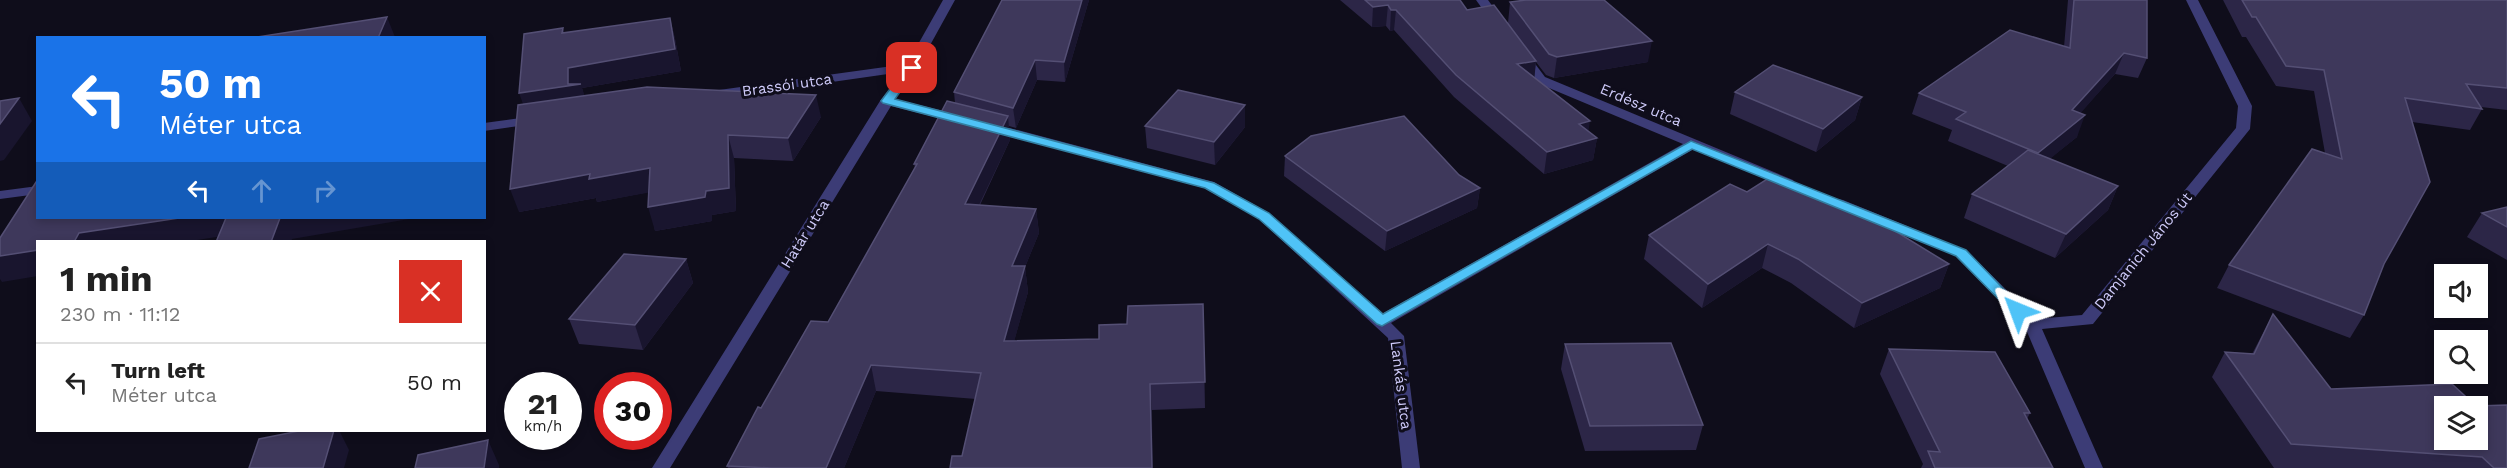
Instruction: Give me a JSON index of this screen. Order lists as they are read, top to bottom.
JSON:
{
  "streets": {
    "street": [
      "Brassói utca",
      "Erdész utca",
      "Határ utca",
      "Damjanich János út",
      "Lankás utca"
    ]
  },
  "crossings": [
    ["Brassói utca", "Határ utca"],
    ["Határ utca", "Lankás utca"]
  ],
  "page": {
    "turn": ["50 m", "Méter utca"],
    "heading": ["1 min", "230 m · 11:12"],
    "list": [
      {
        "name": "Turn left",
        "note": "Méter utca",
        "value": "50 m"
      }
    ],
    "speed": "21 km/h",
    "limit": "30"
  }
}
